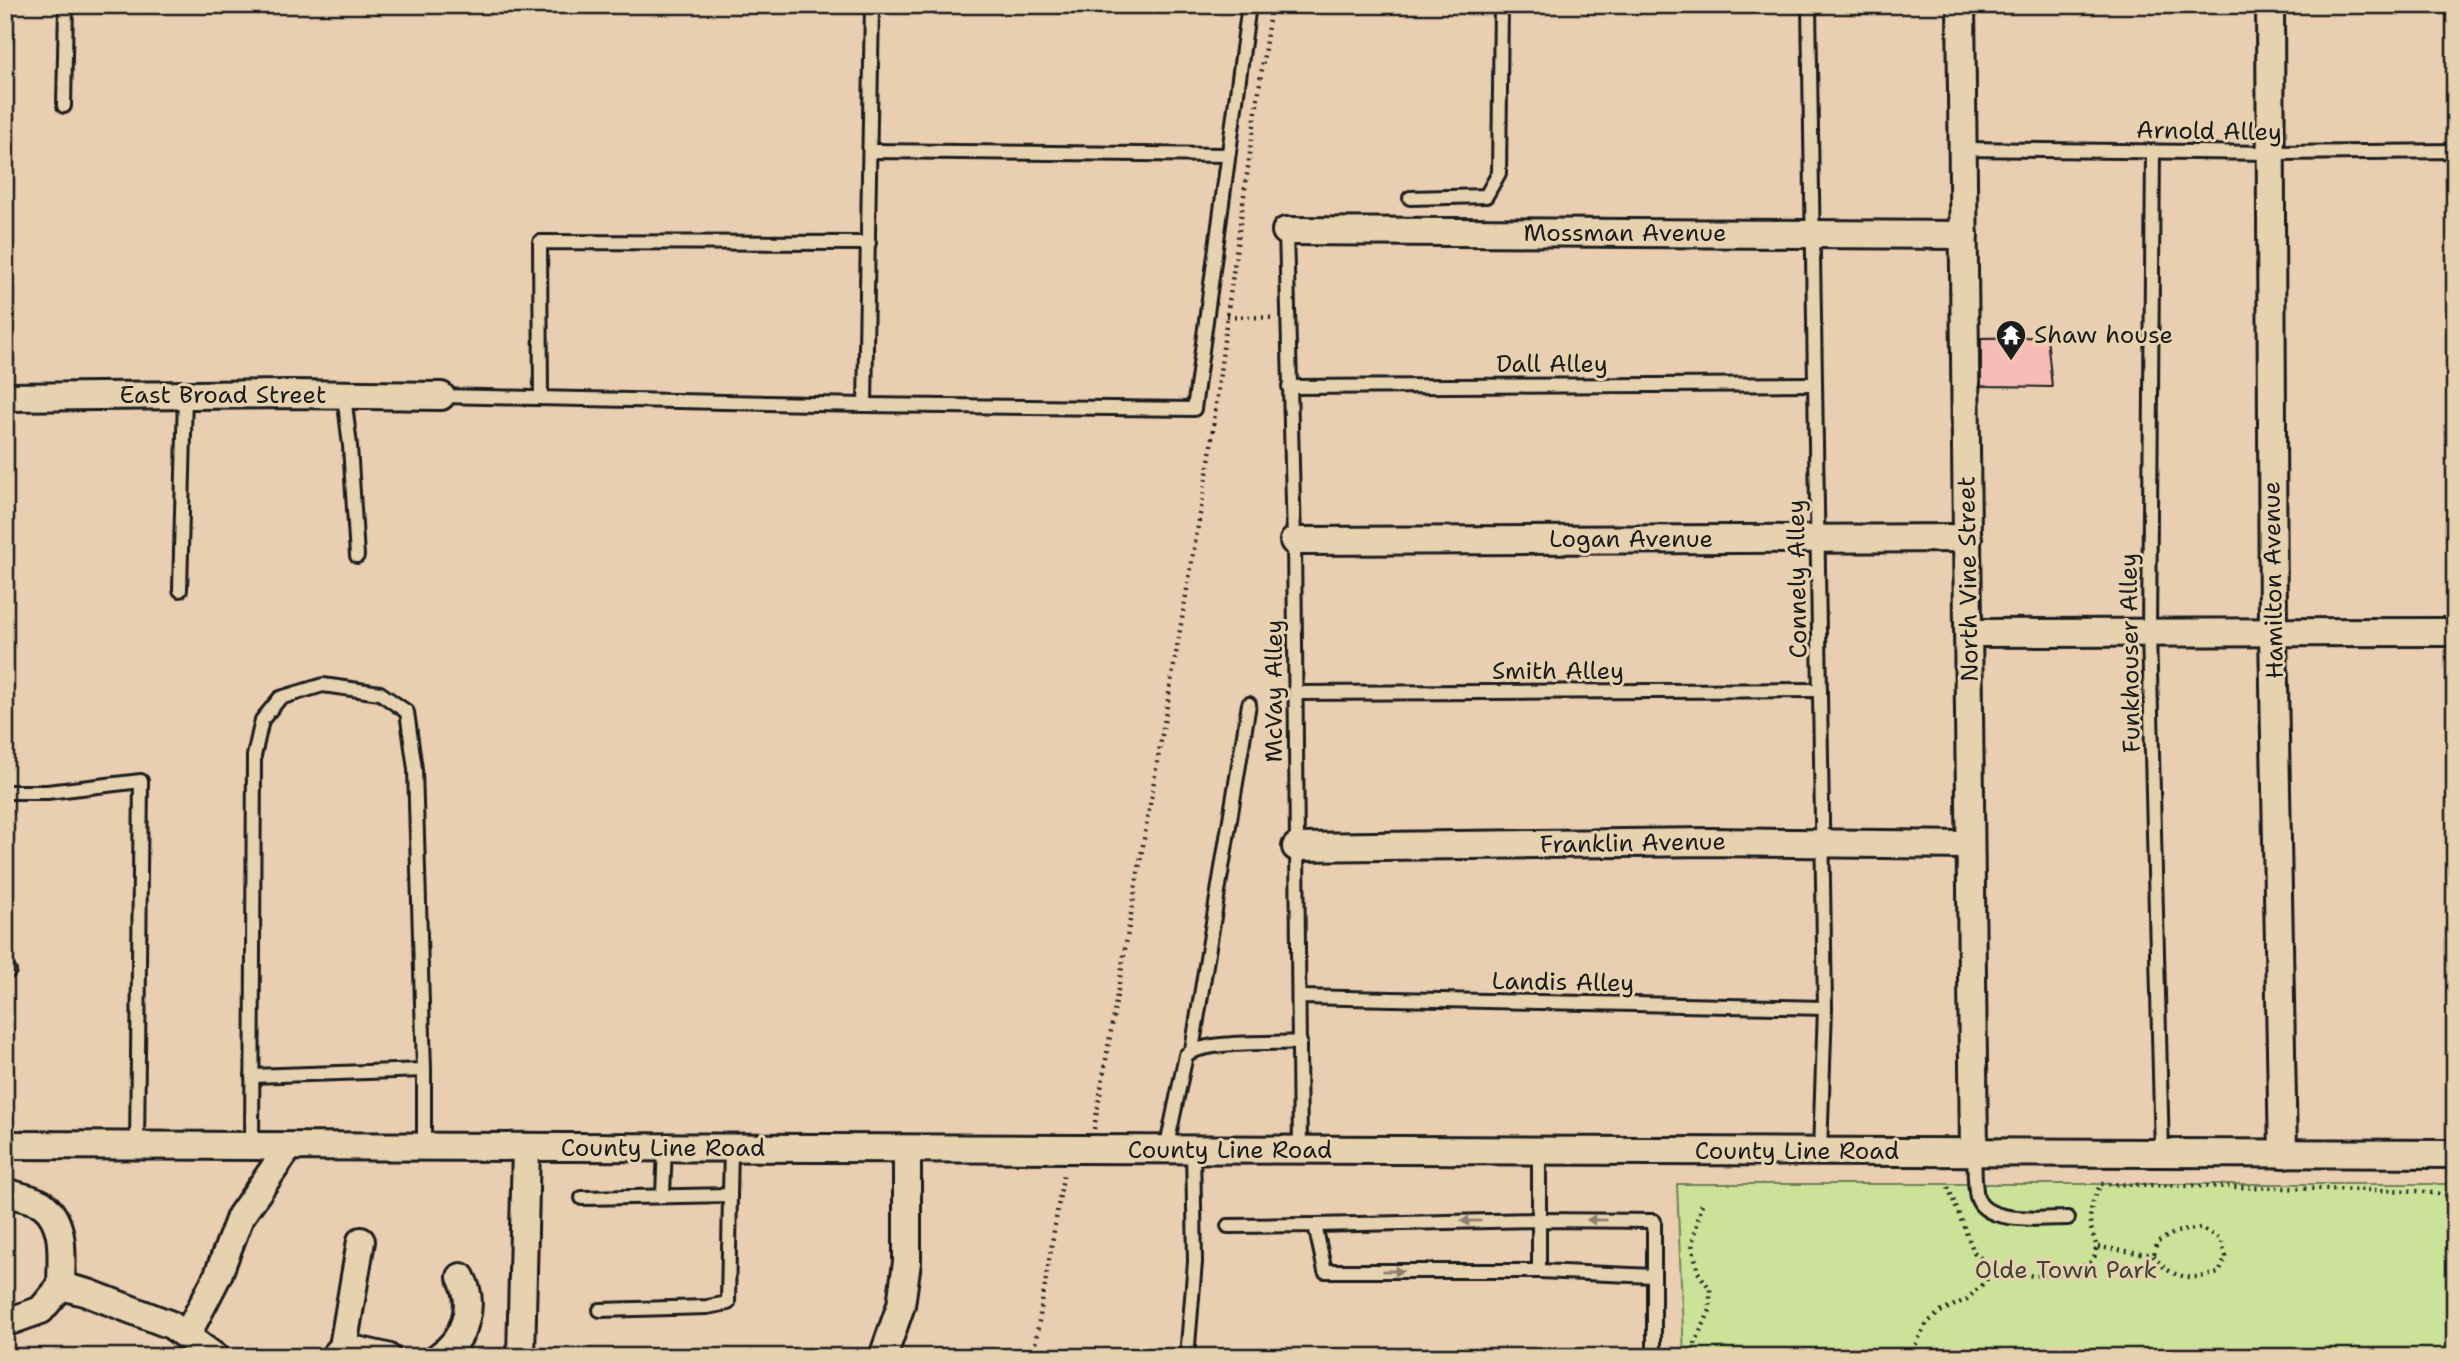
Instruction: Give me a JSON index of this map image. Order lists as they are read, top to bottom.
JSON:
{
  "streets": {
    "street": [
      "Mossman Avenue",
      "East Broad Street",
      "Logan Avenue",
      "North Vine Street",
      "Hamilton Avenue",
      "Franklin Avenue",
      "County Line Road"
    ],
    "lane": [
      "Arnold Alley",
      "Dall Alley",
      "Connely Alley",
      "Funkhouser Alley",
      "Smith Alley",
      "McVay Alley",
      "Landis Alley"
    ]
  },
  "crossings": [
    ["Arnold Alley", "North Vine Street"],
    ["Arnold Alley", "Hamilton Avenue"],
    ["Arnold Alley", "Funkhouser Alley"],
    ["Mossman Avenue", "Connely Alley"],
    ["Mossman Avenue", "North Vine Street"],
    ["Mossman Avenue", "McVay Alley"],
    ["Dall Alley", "Connely Alley"],
    ["Dall Alley", "McVay Alley"],
    ["Logan Avenue", "Connely Alley"],
    ["Logan Avenue", "North Vine Street"],
    ["Logan Avenue", "McVay Alley"],
    ["Connely Alley", "Smith Alley"],
    ["Connely Alley", "Franklin Avenue"],
    ["Connely Alley", "Landis Alley"],
    ["Connely Alley", "County Line Road"],
    ["North Vine Street", "Franklin Avenue"],
    ["North Vine Street", "County Line Road"],
    ["Hamilton Avenue", "County Line Road"],
    ["Funkhouser Alley", "County Line Road"],
    ["Smith Alley", "McVay Alley"],
    ["McVay Alley", "Franklin Avenue"],
    ["McVay Alley", "Landis Alley"],
    ["McVay Alley", "County Line Road"]
  ],
  "parks": ["Olde Town Park"],
  "places": {
    "temple": ["Shaw house"]
  }
}
